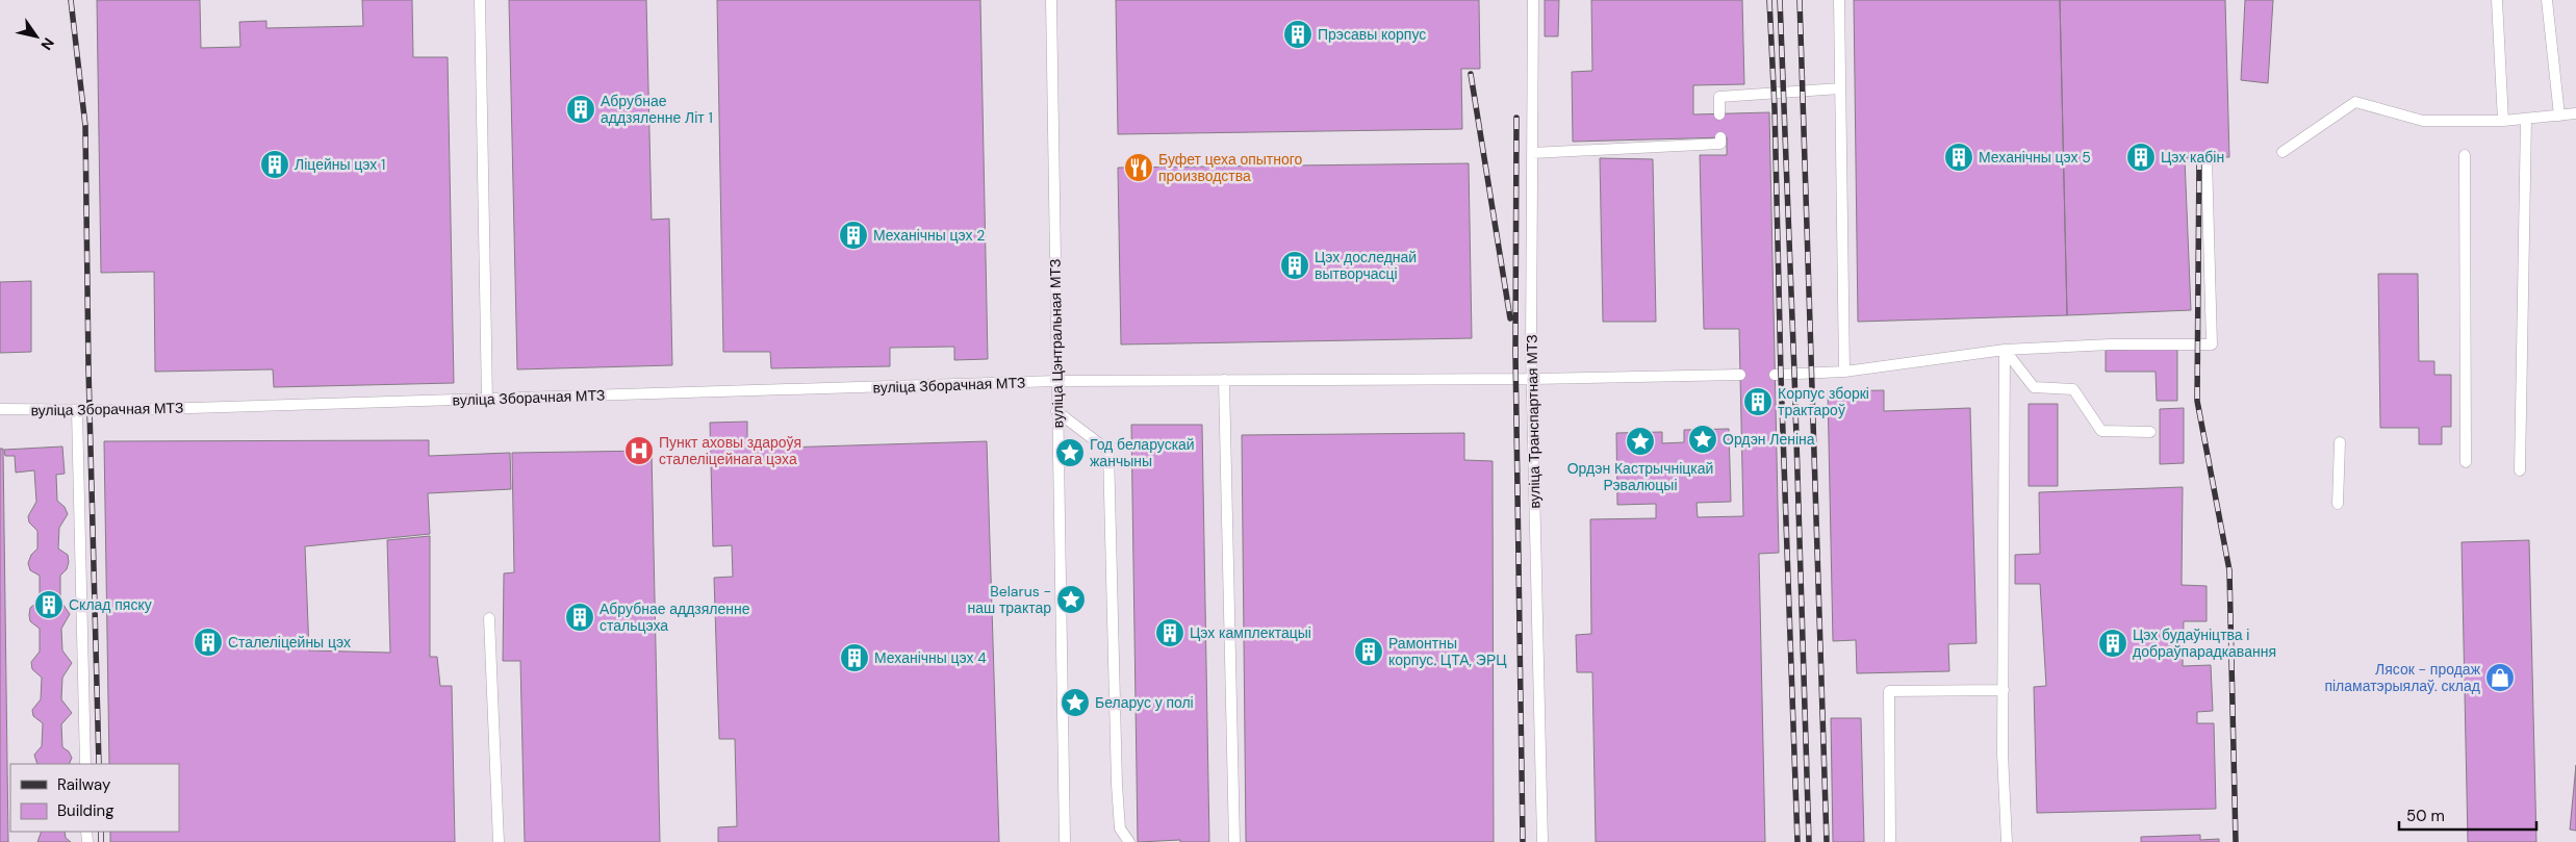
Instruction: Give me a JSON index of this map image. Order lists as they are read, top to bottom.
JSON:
{
  "streets": {
    "lane": ["вуліца Цэнтральная МТЗ", "вуліца Зборачная МТЗ", "вуліца Транспартная МТЗ"]
  },
  "crossings": [
    ["вуліца Цэнтральная МТЗ", "вуліца Зборачная МТЗ"],
    ["вуліца Зборачная МТЗ", "вуліца Транспартная МТЗ"]
  ],
  "places": {
    "building": [
      "Прэсавы корпус",
      "Абрубнае аддзяленне Літ 1",
      "Механічны цэх 5",
      "Цэх кабін",
      "Ліцейны цэх 1",
      "Механічны цэх 2",
      "Цэх доследнай вытворчасці",
      "Корпус зборкі трактароў",
      "Склад пяску",
      "Абрубнае аддзяленне стальцэха",
      "Цэх камплектацыі",
      "Сталеліцейны цэх",
      "Цэх будаўніцтва і добраўпарадкавання",
      "Рамонтны корпус. ЦТА, ЭРЦ",
      "Механічны цэх 4"
    ],
    "restaurant": ["Буфет цеха опытного производства"],
    "place": [
      "Ордэн Леніна",
      "Ордэн Кастрычніцкай Рэвалюцыі",
      "Год беларускай жанчыны",
      "Belarus - наш трактар",
      "Беларус у полі"
    ],
    "hospital": ["Пункт аховы здароўя сталеліцейнага цэха"],
    "shop": ["Лясок - продаж піламатэрыялаў. склад"]
  },
  "legend": ["Railway", "Building"],
  "scale_bar": "50 m",
  "north": "bottom right"
}
